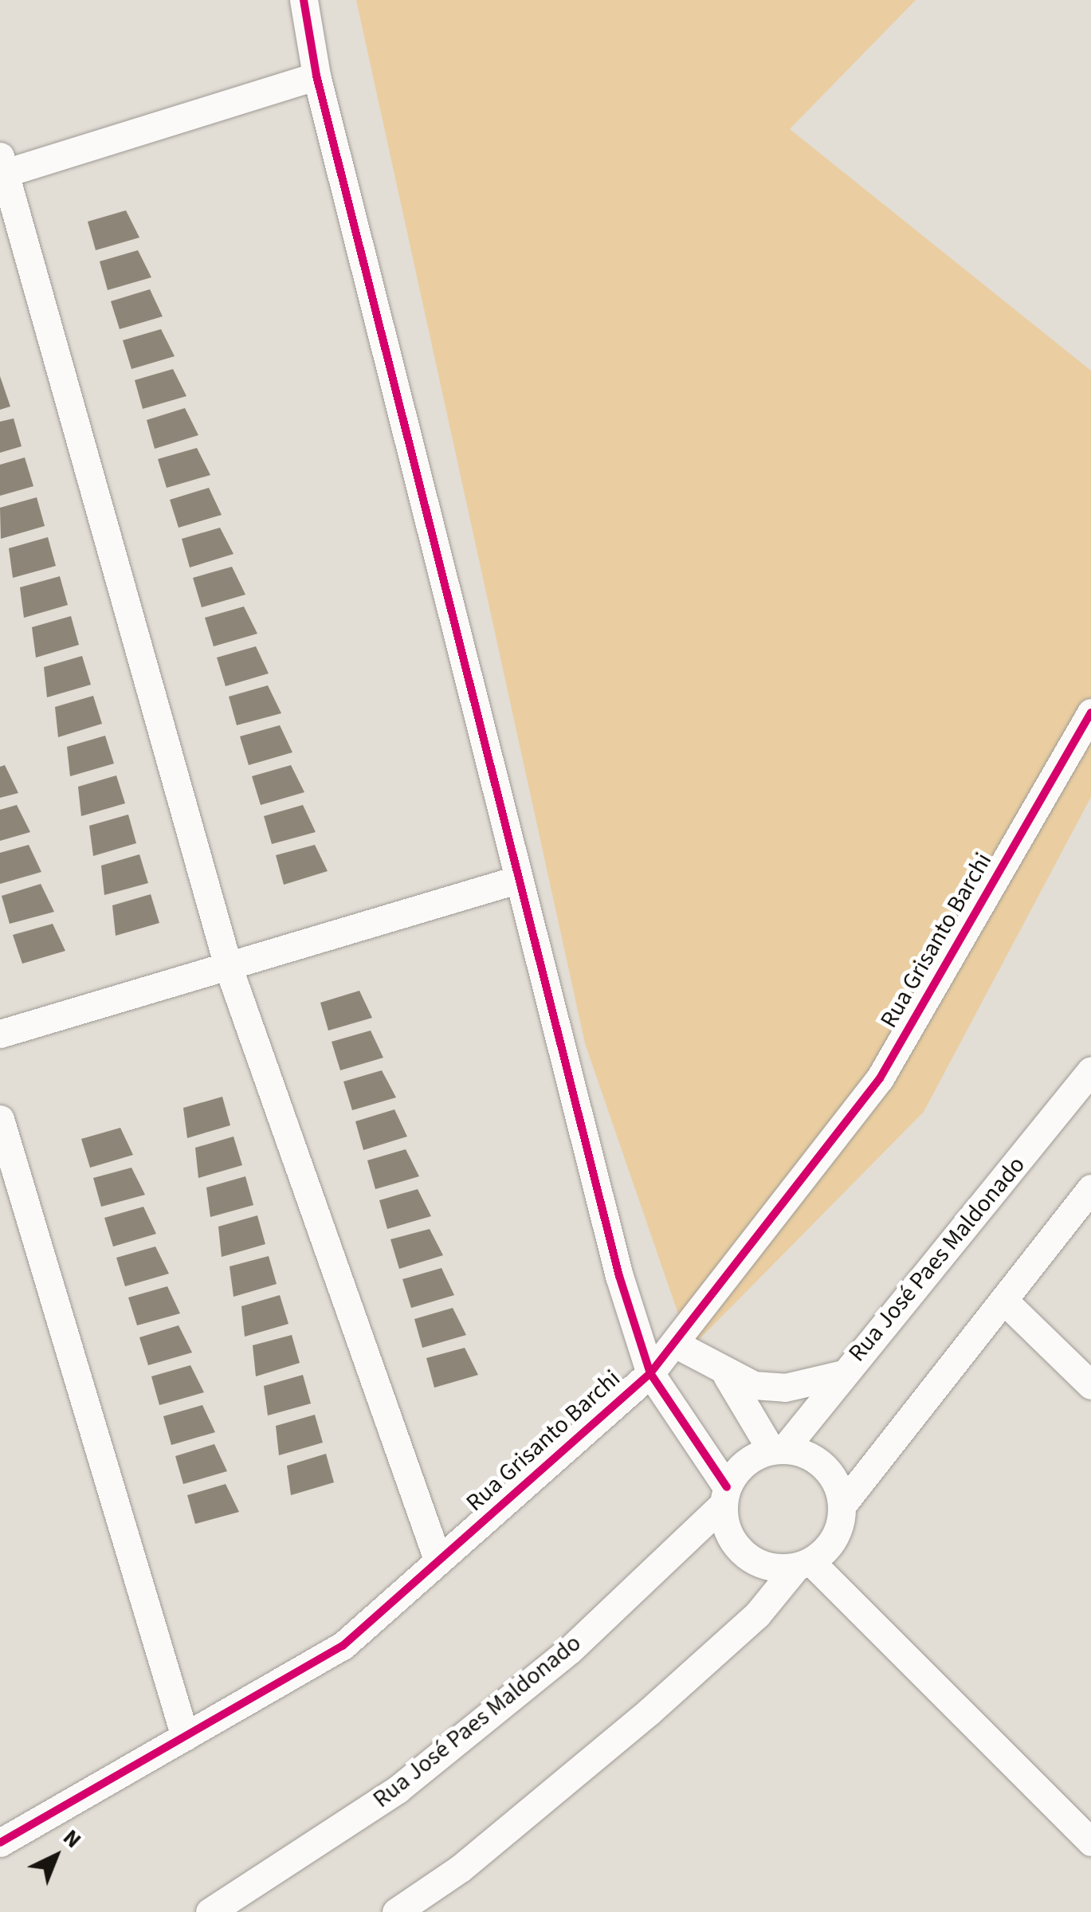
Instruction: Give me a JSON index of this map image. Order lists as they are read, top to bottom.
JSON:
{
  "streets": {
    "street": ["Rua Grisanto Barchi", "Rua José Paes Maldonado"]
  },
  "north": "top right"
}
